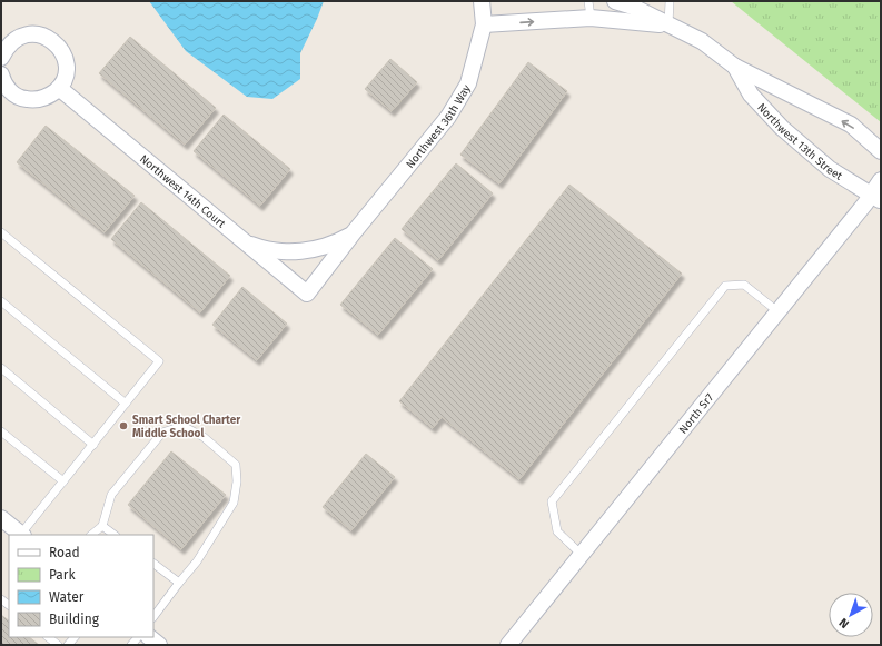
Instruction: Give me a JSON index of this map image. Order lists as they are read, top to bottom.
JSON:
{
  "streets": {
    "street": [
      "Northwest 36th Way",
      "Northwest 13th Street",
      "Northwest 14th Court",
      "North Sr7"
    ]
  },
  "crossings": [
    ["Northwest 36th Way", "Northwest 13th Street"],
    ["Northwest 36th Way", "Northwest 14th Court"],
    ["Northwest 13th Street", "North Sr7"]
  ],
  "places": ["Smart School Charter Middle School"],
  "legend": [
    "Road",
    "Park",
    "Water",
    "Building"
  ],
  "north": "bottom left"
}
